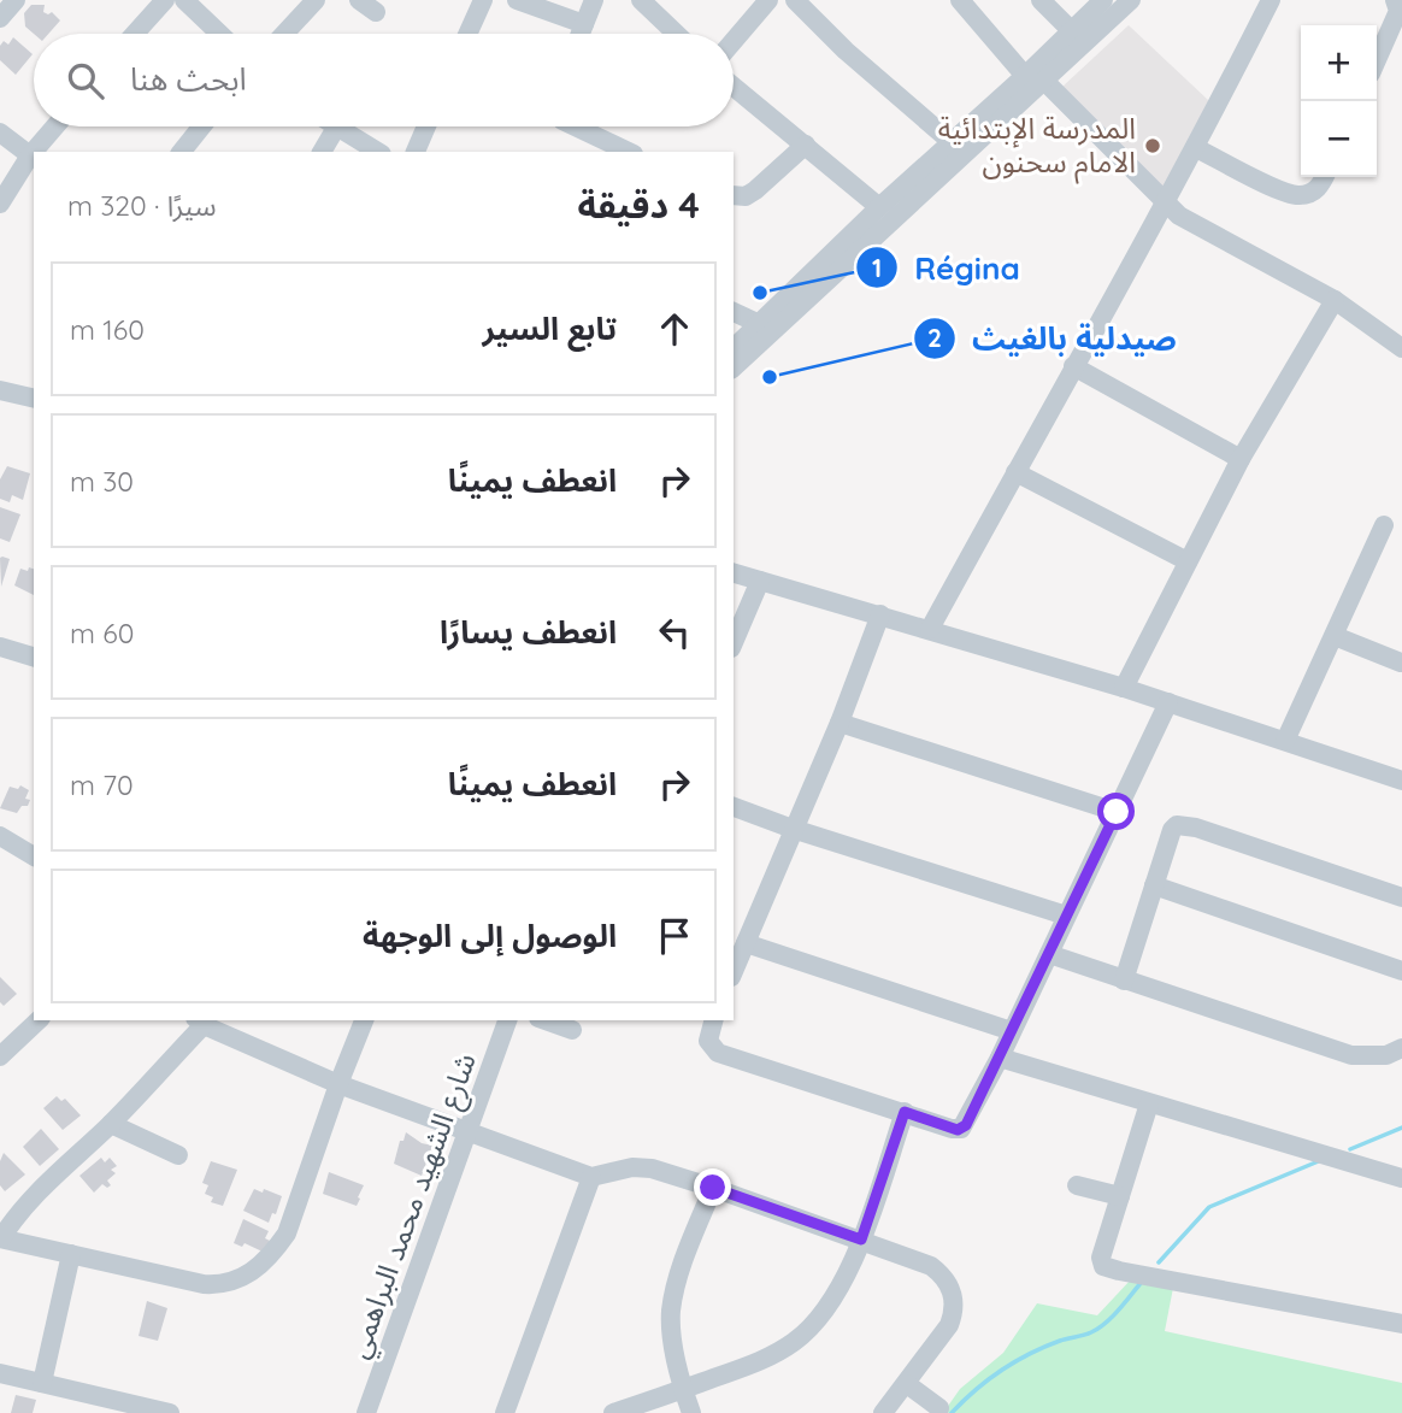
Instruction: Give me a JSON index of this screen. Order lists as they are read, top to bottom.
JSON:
{
  "streets": {
    "street": ["شارع الشهيد محمد البراهمي"]
  },
  "places": ["المدرسة الإبتدائية الامام سحنون", "Régina", "صيدلية بالغيث"],
  "page": {
    "map_buttons": ["+", "−"],
    "search": "ابحث هنا",
    "heading": ["4 دقيقة", "سيرًا · 320 m"],
    "list": [
      ["تابع السير", "160 m"],
      ["انعطف يمينًا", "30 m"],
      ["انعطف يسارًا", "60 m"],
      ["انعطف يمينًا", "70 m"],
      "الوصول إلى الوجهة"
    ]
  }
}
